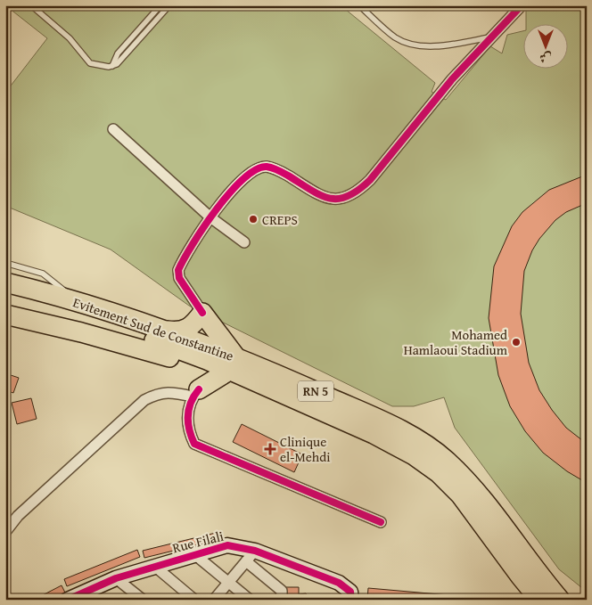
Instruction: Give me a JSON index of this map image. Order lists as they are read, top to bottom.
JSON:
{
  "streets": {
    "highway": ["Evitement Sud de Constantine", "RN 5"],
    "street": ["Rue Filali"]
  },
  "places": {
    "other": ["CREPS", "Mohamed Hamlaoui Stadium"],
    "health": ["Clinique el-Mehdi"]
  },
  "north": "bottom"
}
